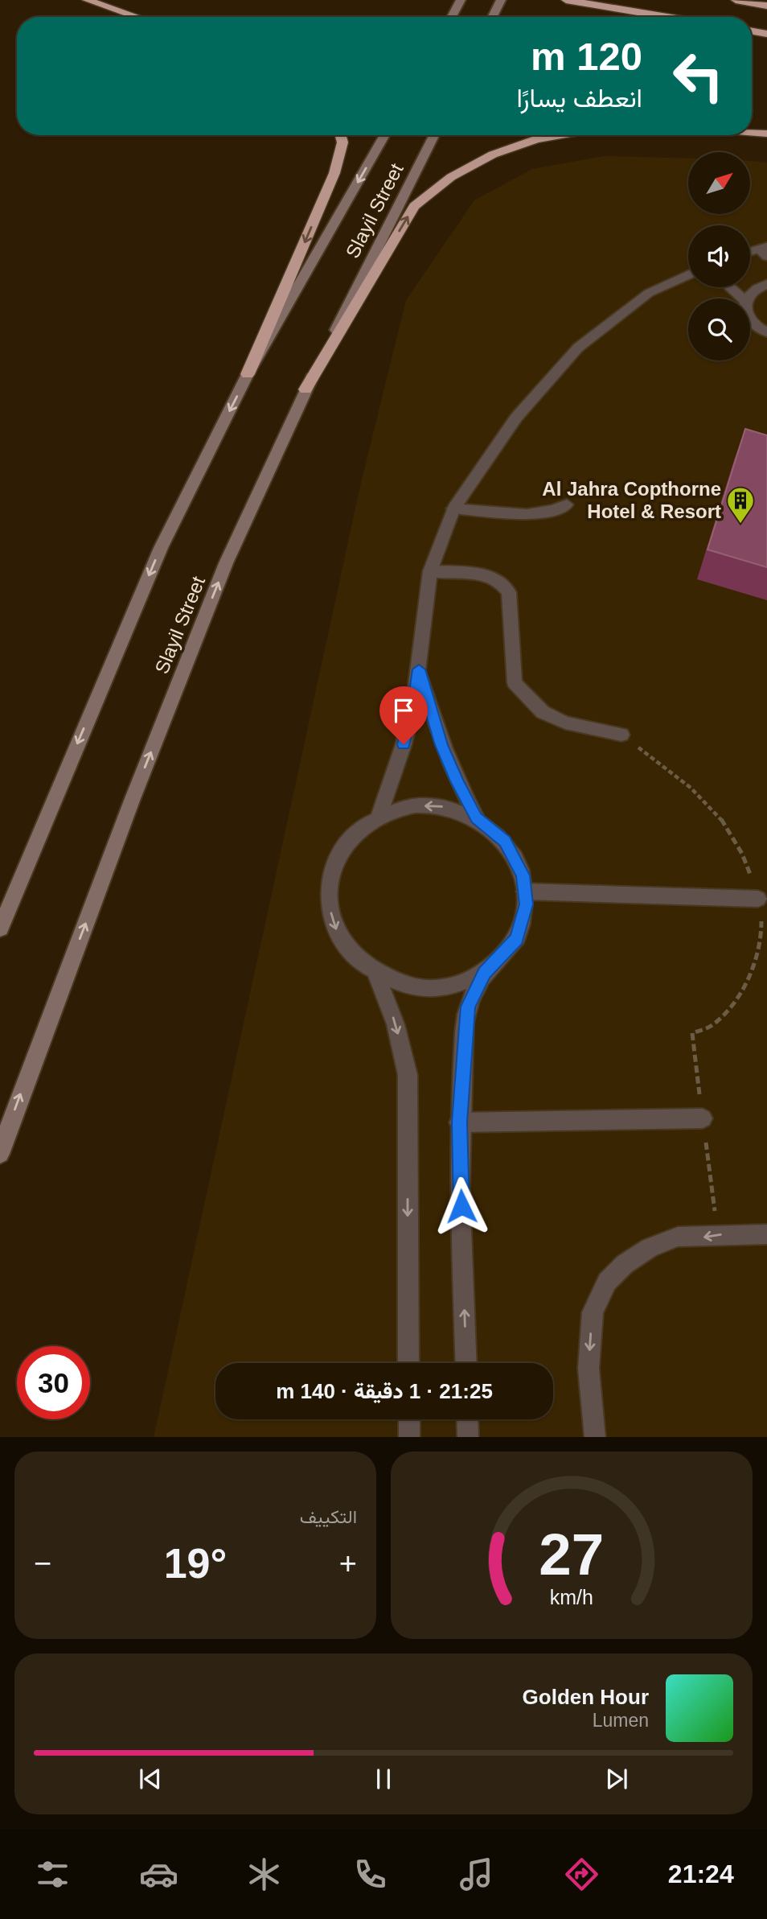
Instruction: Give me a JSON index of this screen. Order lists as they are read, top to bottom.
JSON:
{
  "streets": {
    "main road": ["Slayil Street"]
  },
  "places": {
    "building": ["Al Jahra Copthorne Hotel & Resort"]
  },
  "north": "top right",
  "page": {
    "turn": ["120 m", "انعطف يسارًا"],
    "limit": "30",
    "trip": "21:25 · 1 دقيقة · 140 m",
    "tile": "التكييف",
    "heat": ["−", "19°", "+"],
    "song": ["Golden Hour", "Lumen"],
    "tabs": "21:24",
    "gauge": ["27", "km/h"]
  }
}
